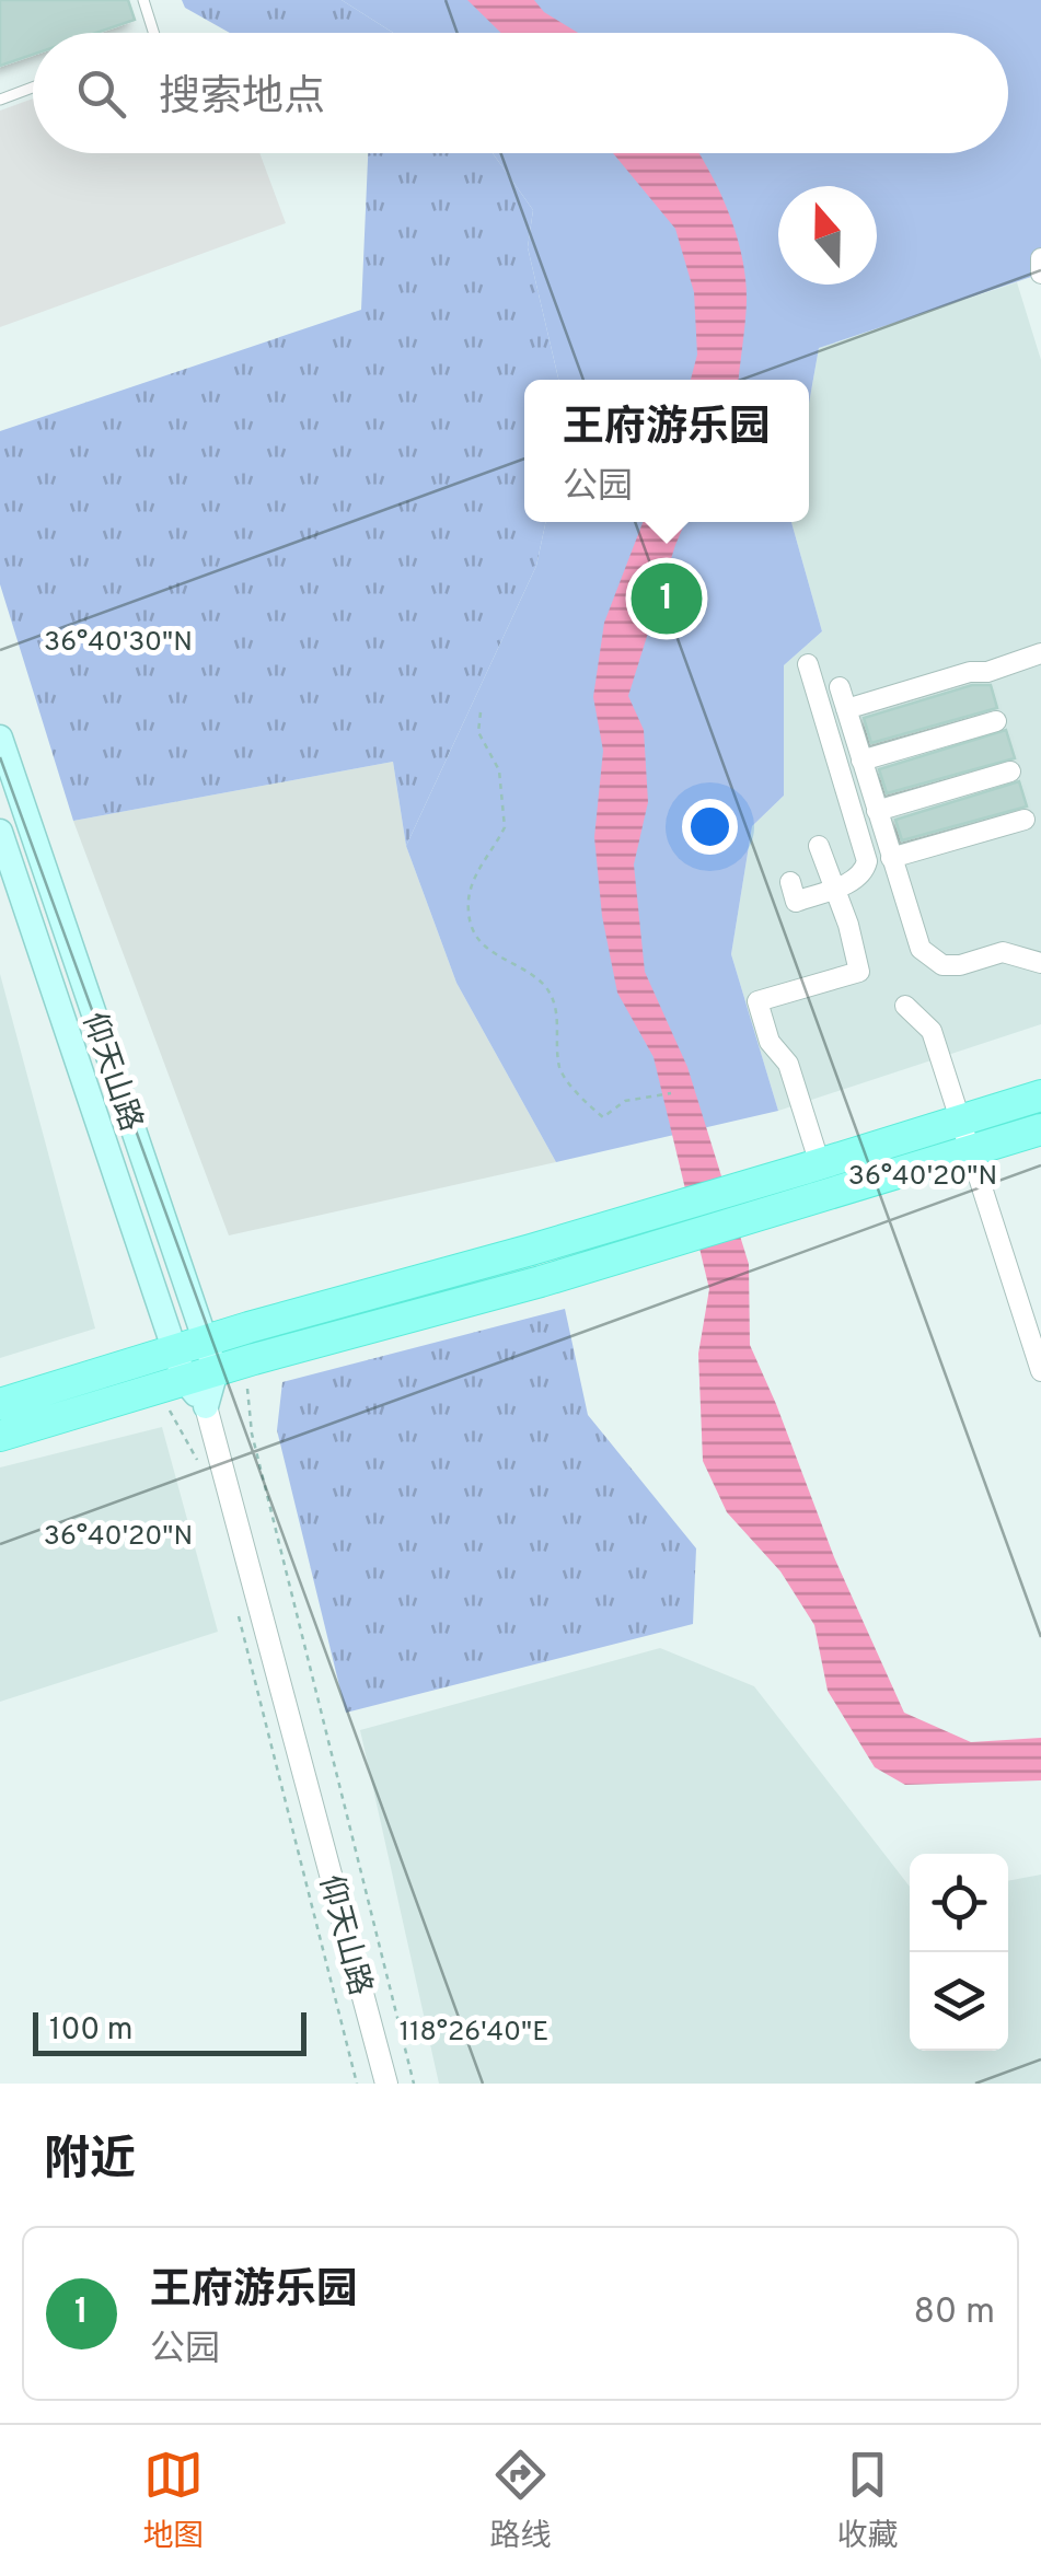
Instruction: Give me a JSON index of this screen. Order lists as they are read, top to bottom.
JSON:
{
  "streets": {
    "main road": ["仰天山路"]
  },
  "scale_bar": "100 m",
  "north": "top",
  "page": {
    "search": "搜索地点",
    "popup": ["王府游乐园", "公园"],
    "pins": "1",
    "scale": "100 m",
    "heading": "附近",
    "list": [
      {
        "mark": "1",
        "name": "王府游乐园",
        "note": "公园",
        "value": "80 m"
      }
    ],
    "nav": ["地图", "路线", "收藏"]
  },
  "coordinates": ["36°40'30\"N", "36°40'20\"N", "118°26'40\"E"]
}
